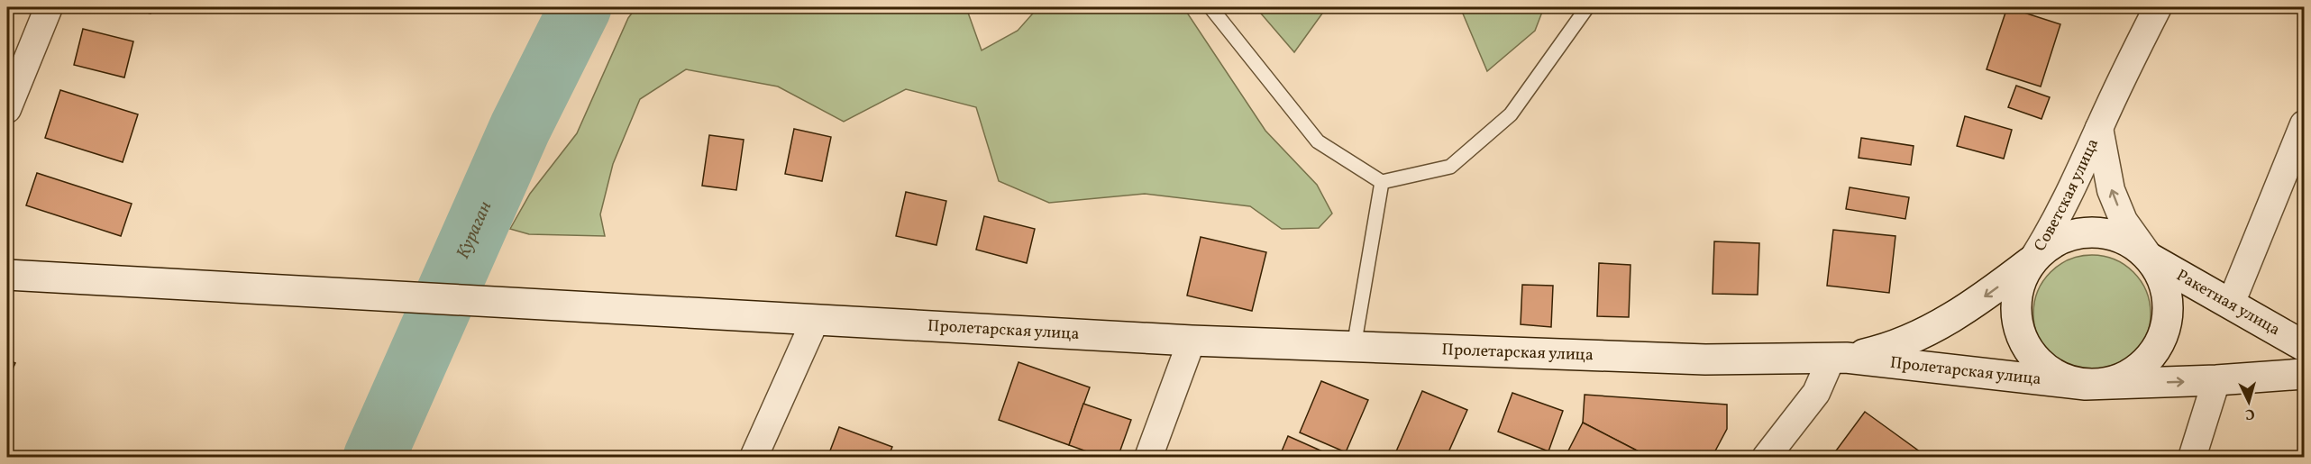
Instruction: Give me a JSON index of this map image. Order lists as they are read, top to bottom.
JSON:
{
  "streets": {
    "main road": ["Ракетная улица", "Пролетарская улица"],
    "street": ["Советская улица"]
  },
  "crossings": [
    ["Советская улица", "Ракетная улица"],
    ["Советская улица", "Пролетарская улица"],
    ["Ракетная улица", "Пролетарская улица"]
  ],
  "water": ["Кураган"],
  "north": "bottom"
}
